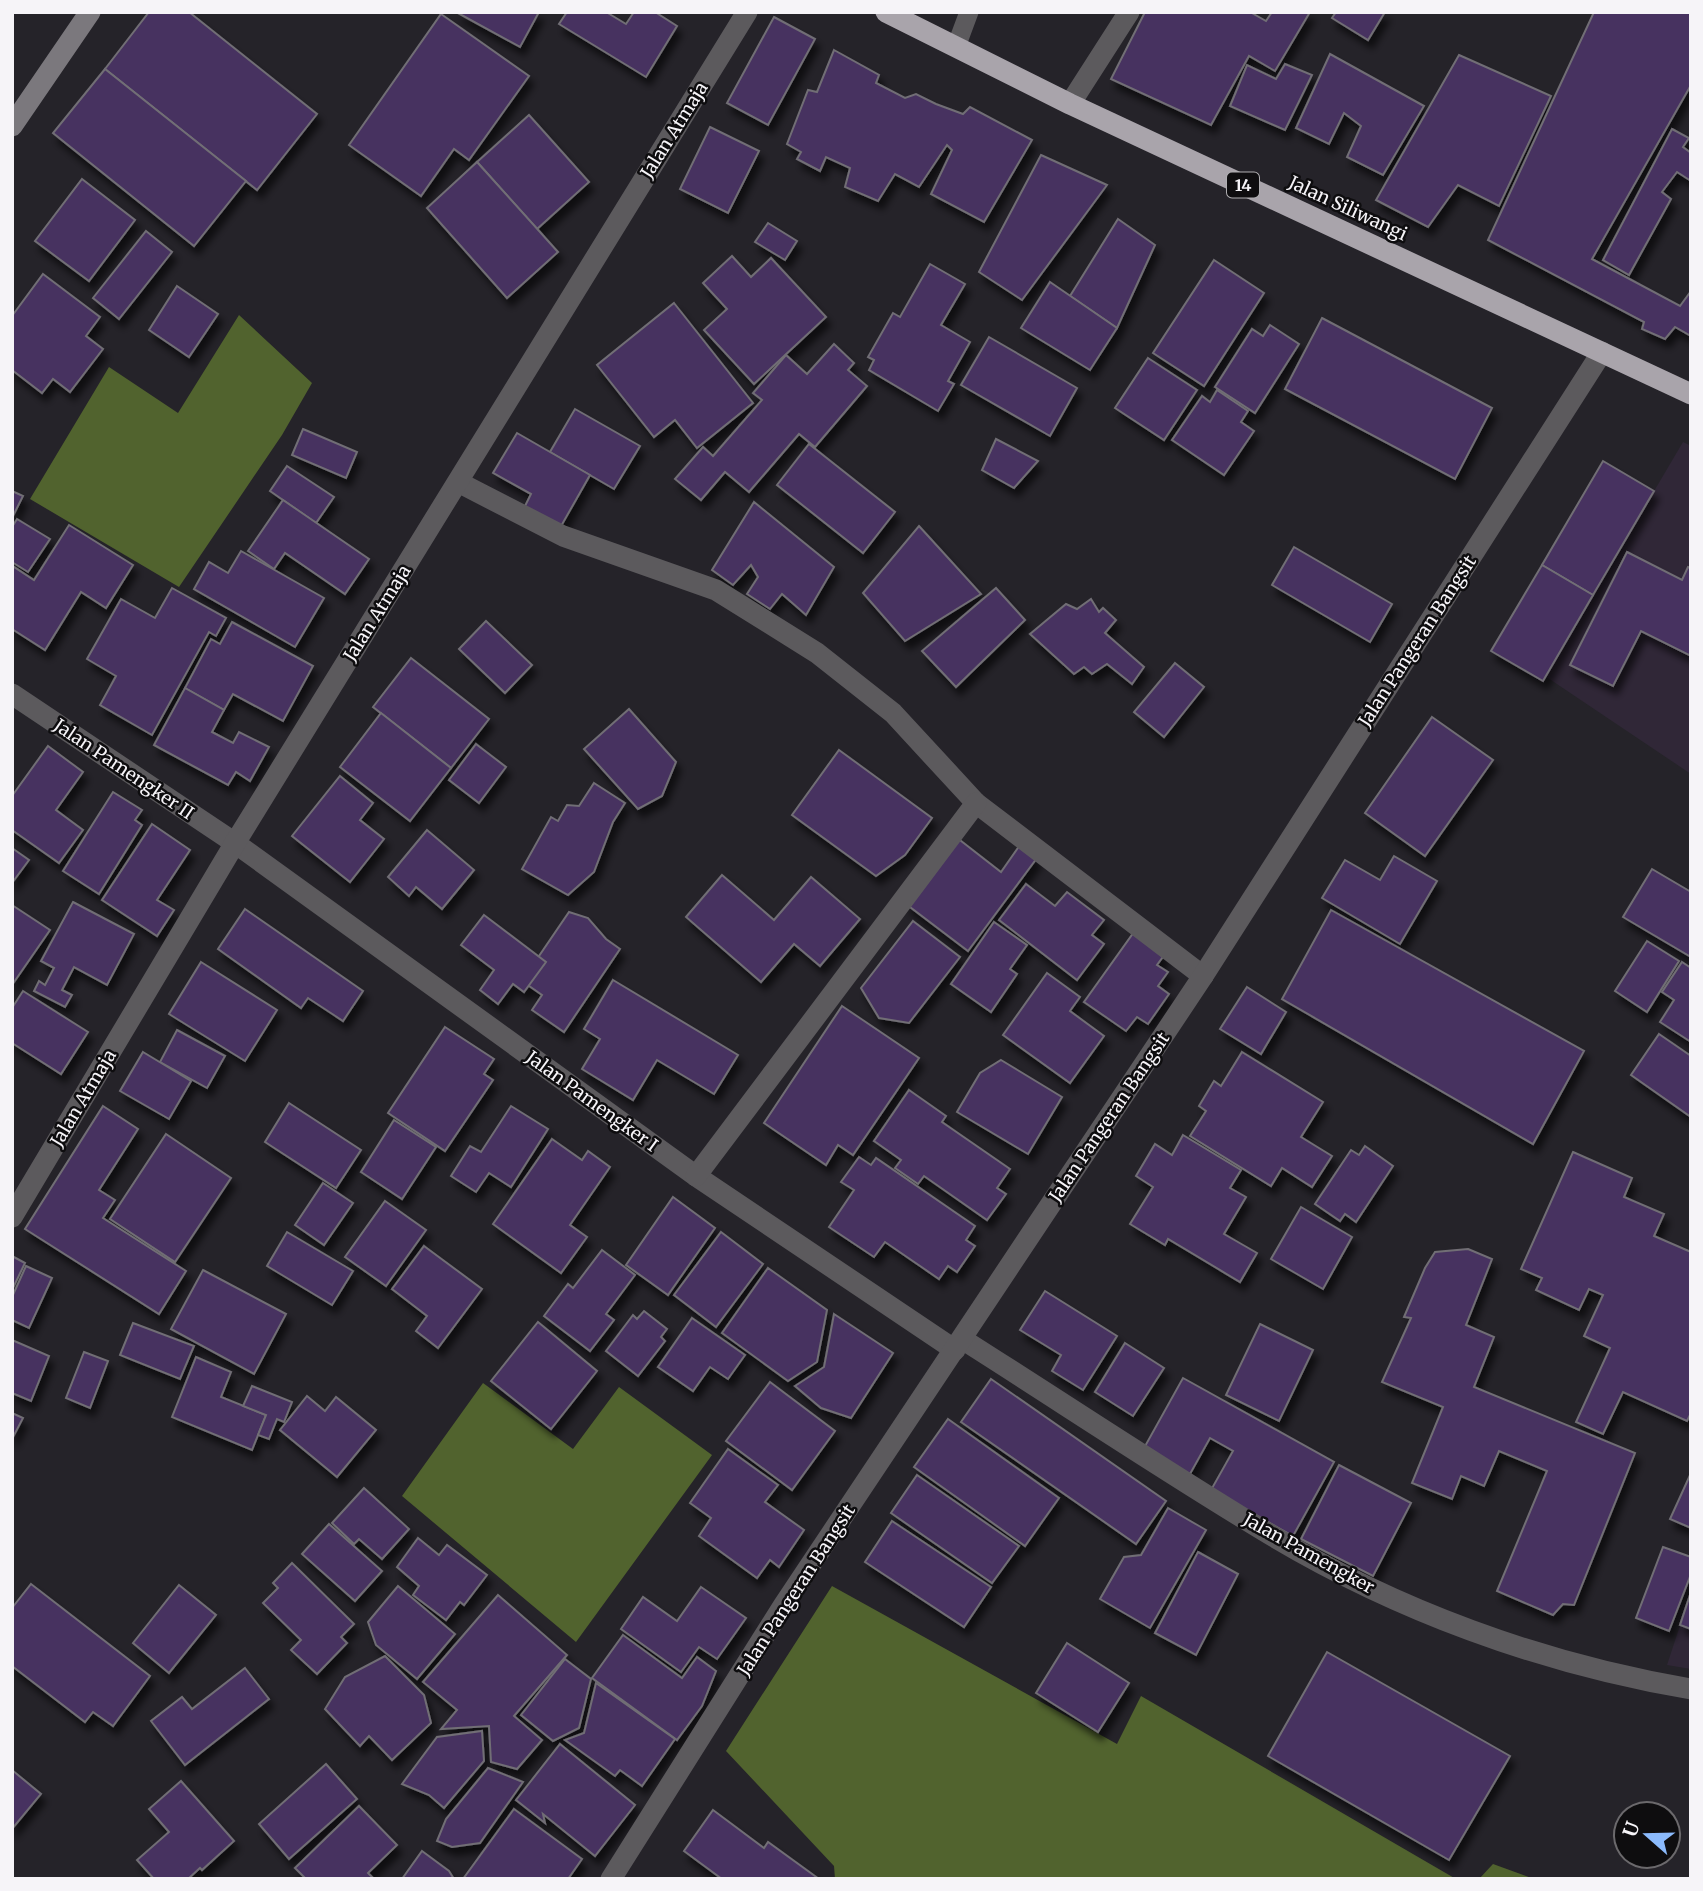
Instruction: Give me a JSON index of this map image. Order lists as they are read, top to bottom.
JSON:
{
  "streets": {
    "highway": ["14", "Jalan Siliwangi"],
    "street": [
      "Jalan Atmaja",
      "Jalan Pangeran Bangsit",
      "Jalan Pamengker II",
      "Jalan Pamengker I",
      "Jalan Pamengker"
    ]
  },
  "crossings": [
    ["Jalan Atmaja", "Jalan Pamengker II"],
    ["Jalan Atmaja", "Jalan Pamengker I"],
    ["14", "Jalan Siliwangi"],
    ["14", "Jalan Pangeran Bangsit"],
    ["Jalan Siliwangi", "Jalan Pangeran Bangsit"],
    ["Jalan Pangeran Bangsit", "Jalan Pamengker I"],
    ["Jalan Pangeran Bangsit", "Jalan Pamengker"],
    ["Jalan Pamengker II", "Jalan Pamengker I"],
    ["Jalan Pamengker I", "Jalan Pamengker"]
  ],
  "north": "left"
}
